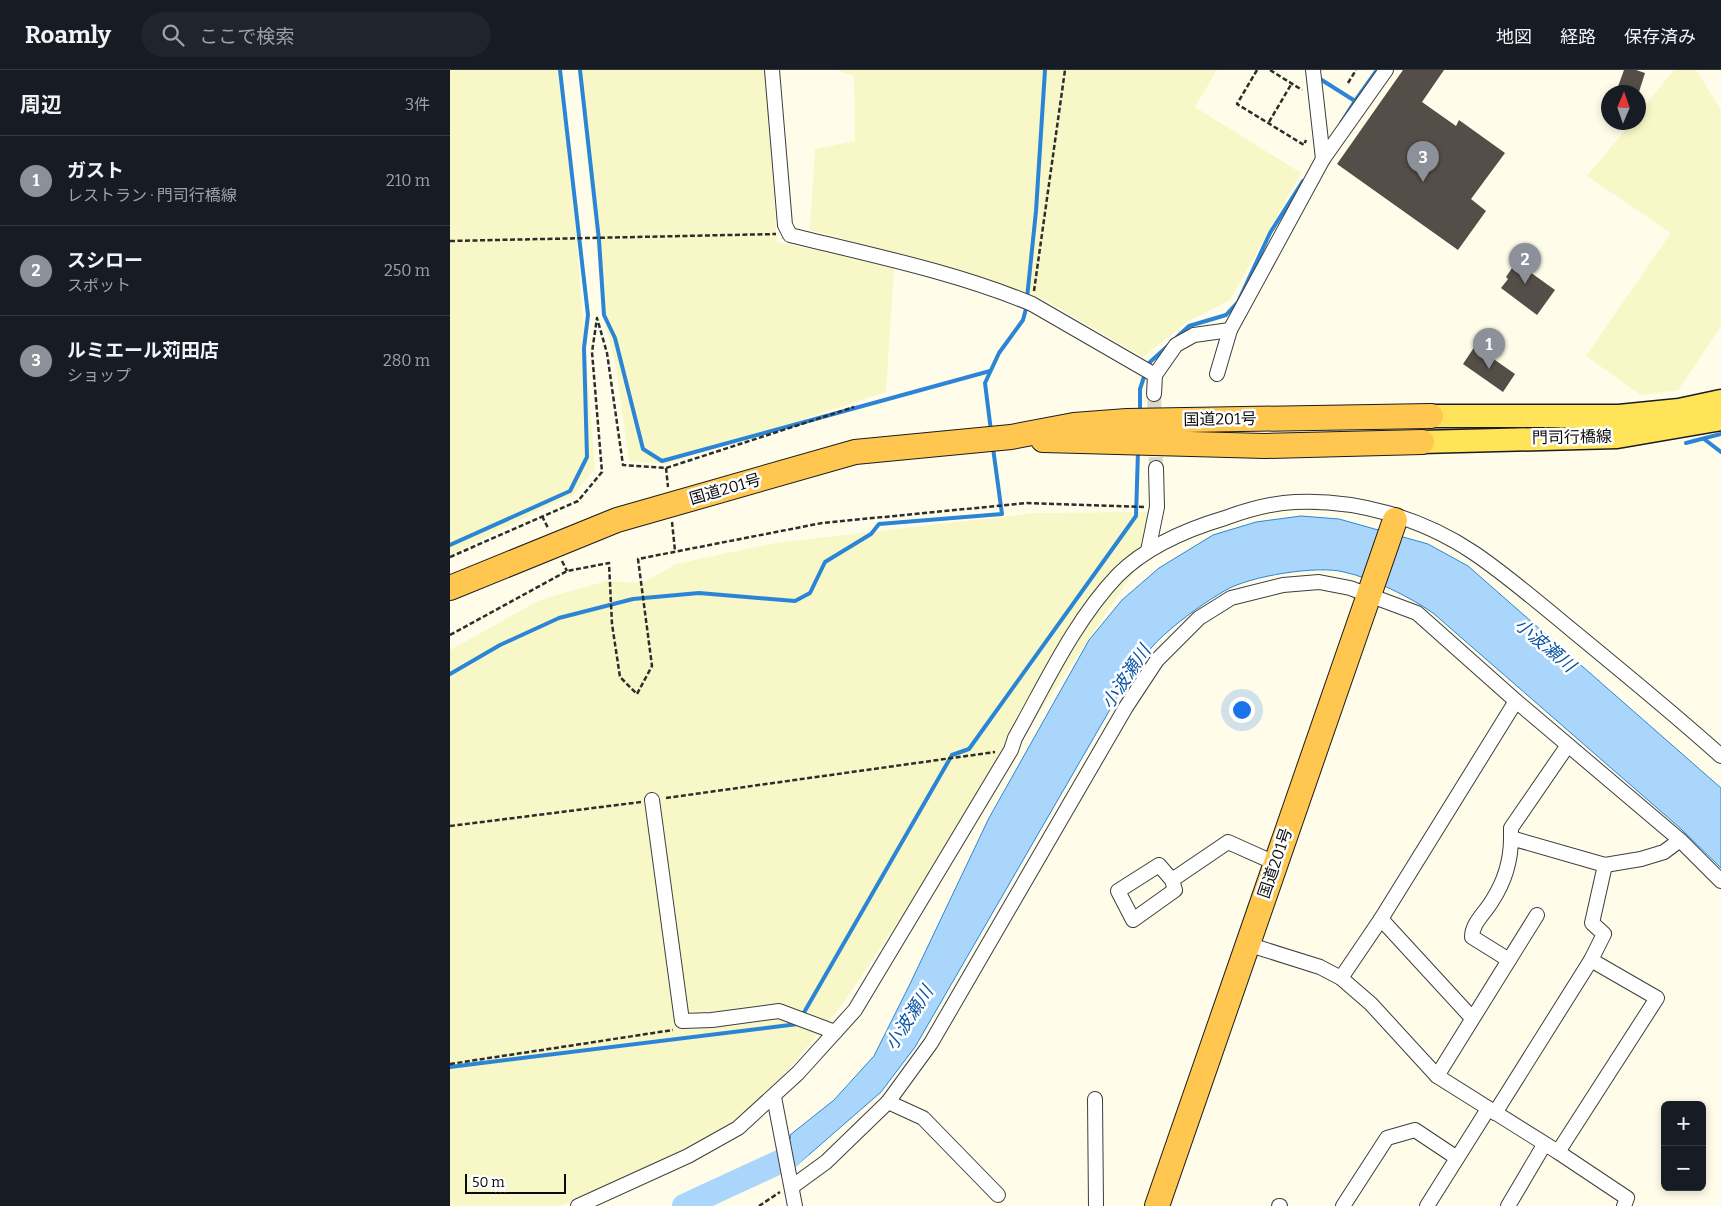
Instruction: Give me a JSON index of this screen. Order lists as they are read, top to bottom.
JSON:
{
  "streets": {
    "highway": ["国道201号"],
    "main road": ["門司行橋線"]
  },
  "crossings": [
    ["国道201号", "門司行橋線"]
  ],
  "water": ["小波瀬川"],
  "scale_bar": "50 m",
  "north": "top",
  "page": {
    "header": "Roamly",
    "search": "ここで検索",
    "nav": ["地図", "経路", "保存済み"],
    "heading": ["周辺", "3件"],
    "list": [
      {
        "mark": "1",
        "name": "ガスト",
        "note": "レストラン · 門司行橋線",
        "value": "210 m"
      },
      {
        "mark": "2",
        "name": "スシロー",
        "note": "スポット",
        "value": "250 m"
      },
      {
        "mark": "3",
        "name": "ルミエール苅田店",
        "note": "ショップ",
        "value": "280 m"
      }
    ],
    "pins": ["3", "2", "1"],
    "map_buttons": ["+", "−"],
    "scale": "50 m"
  }
}
